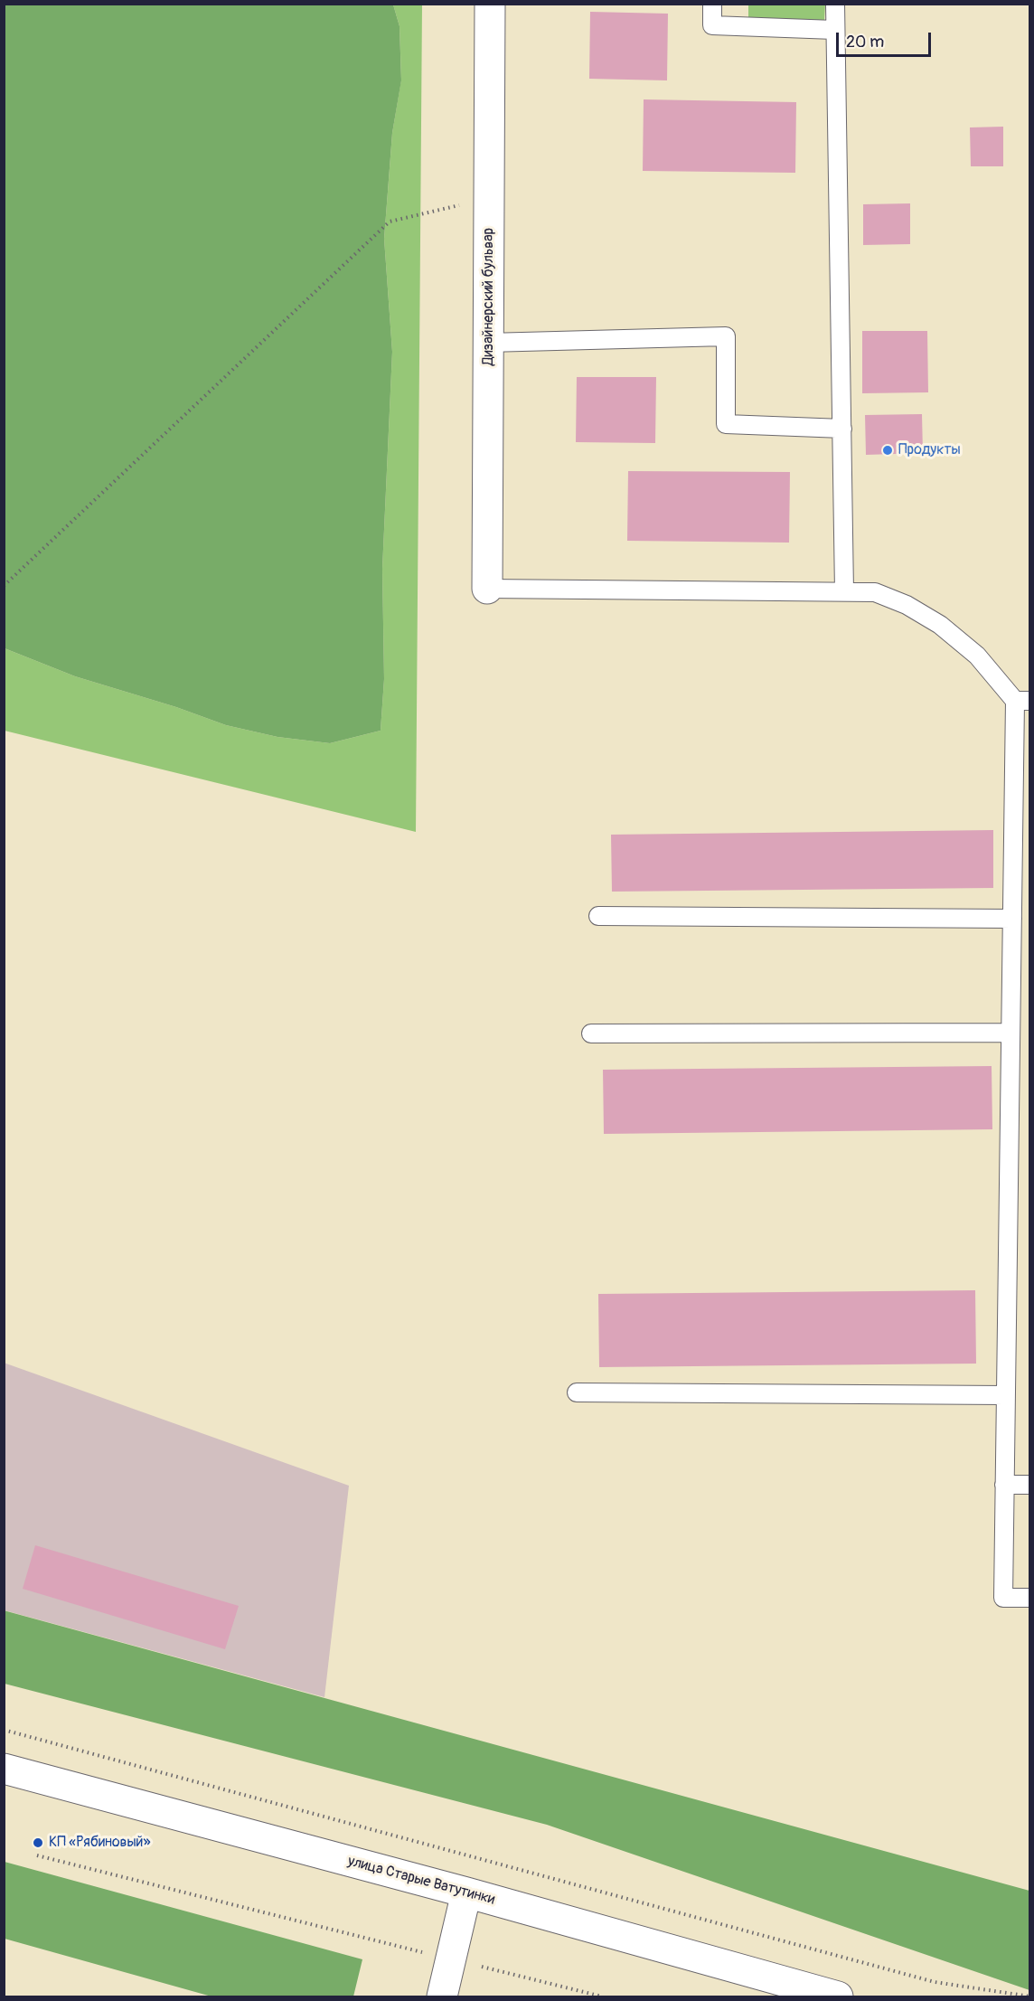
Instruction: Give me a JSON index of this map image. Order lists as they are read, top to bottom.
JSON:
{
  "streets": {
    "main road": ["Дизайнерский бульвар", "улица Старые Ватутинки"]
  },
  "places": ["Продукты", "КП «Рябиновый»"],
  "scale_bar": "20 m"
}
